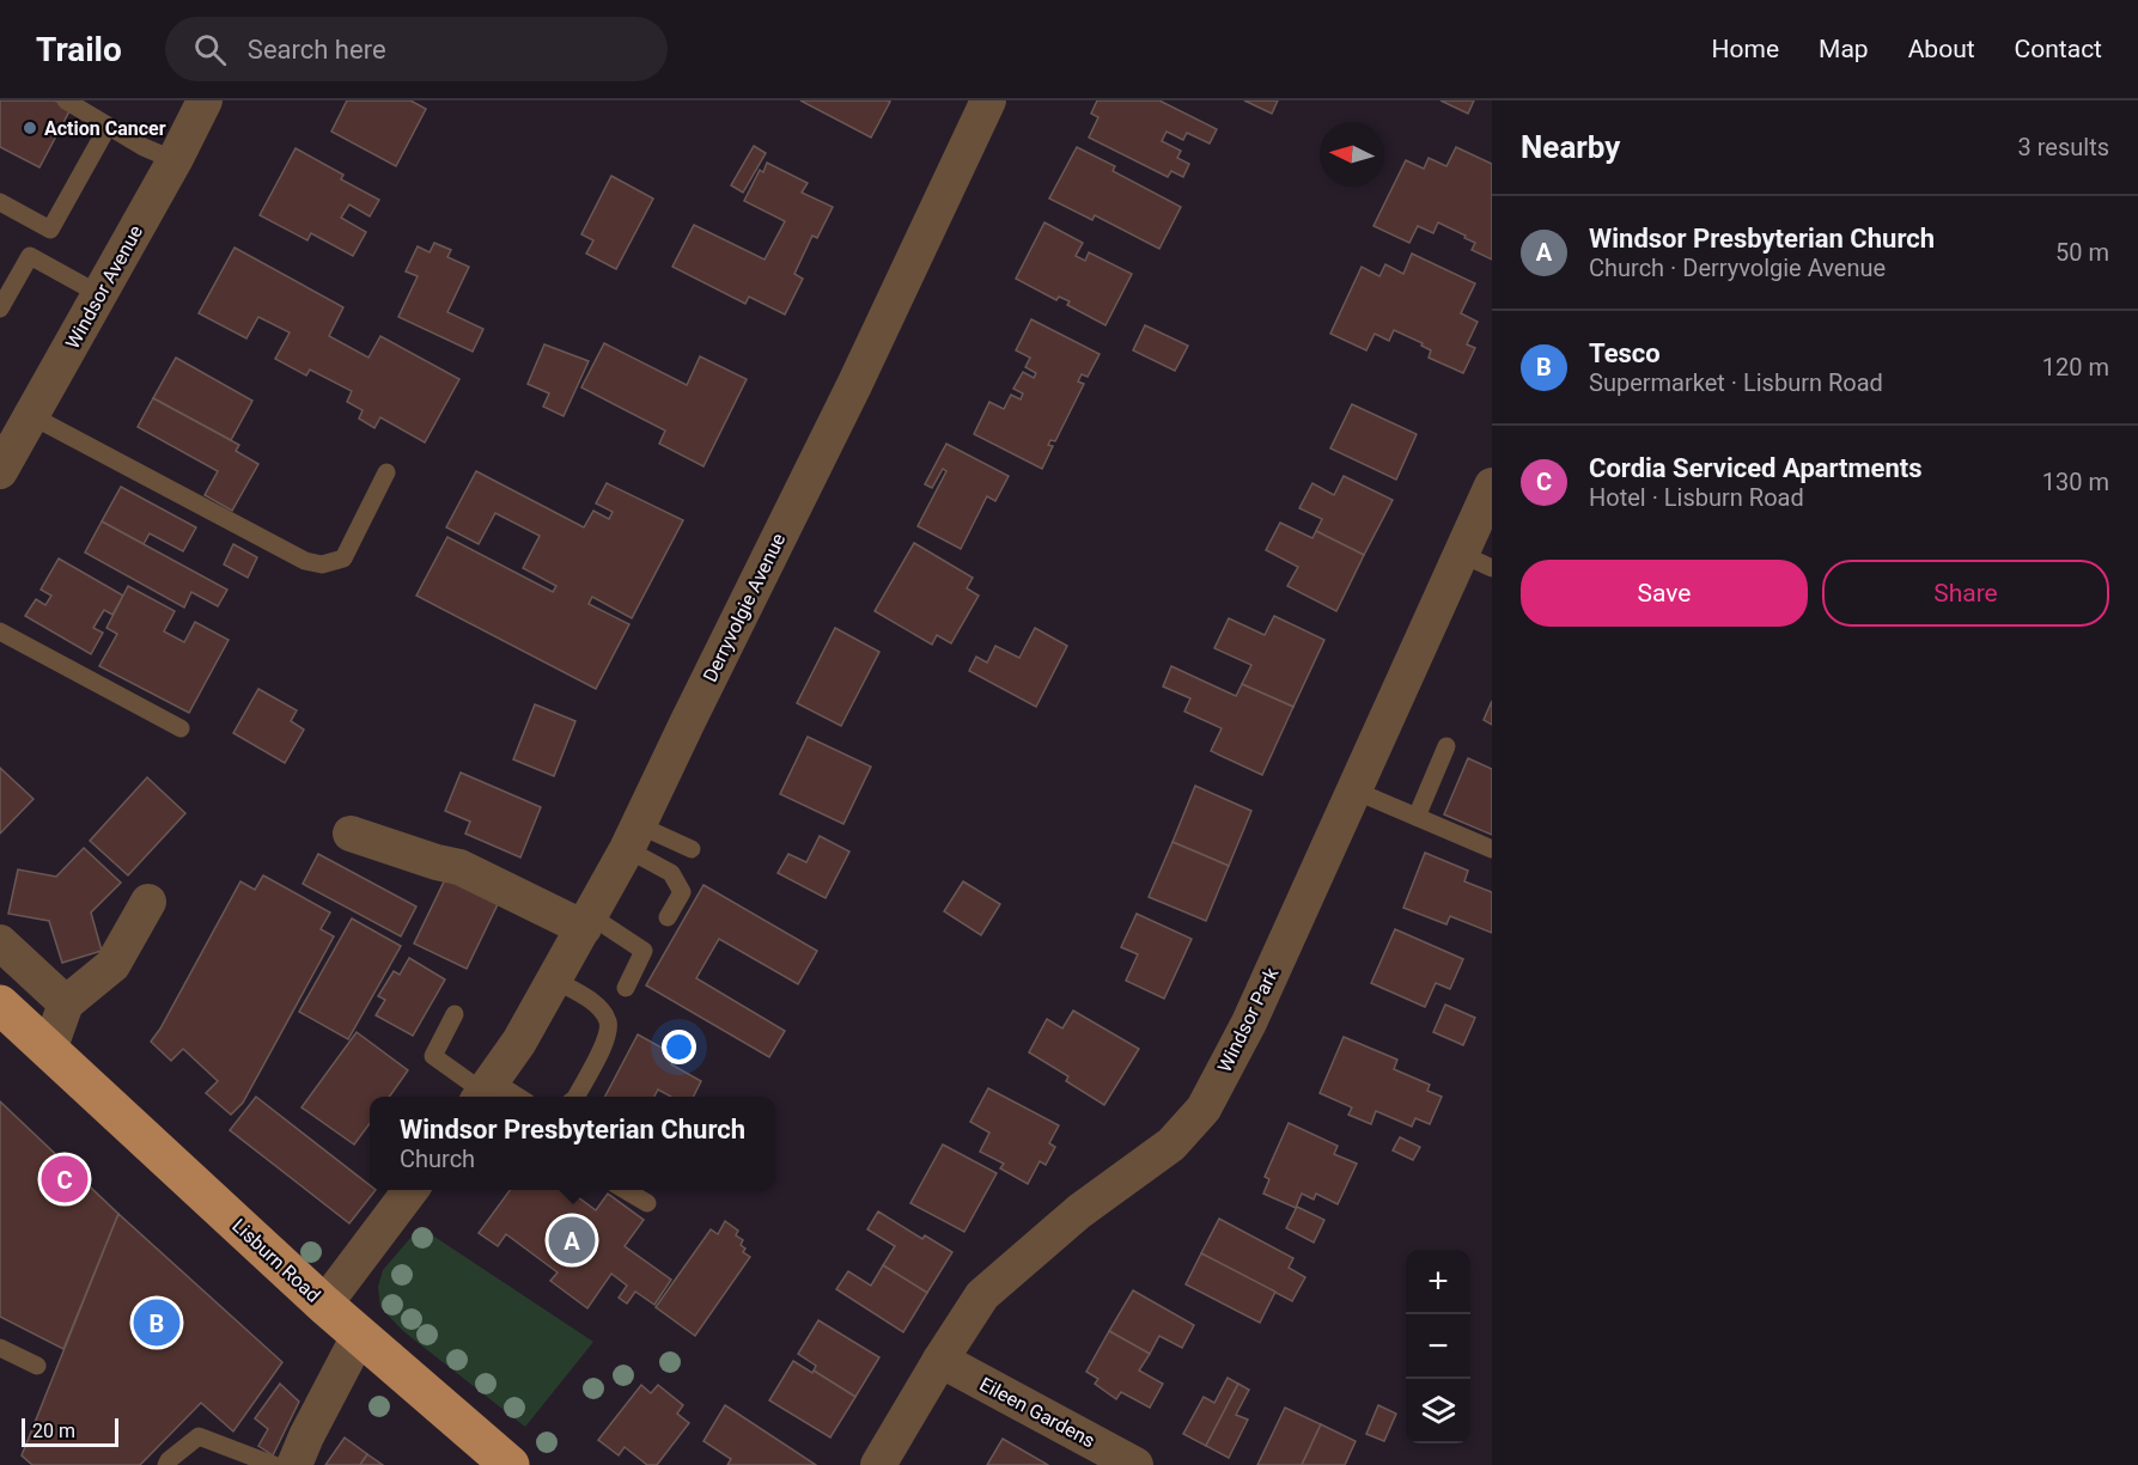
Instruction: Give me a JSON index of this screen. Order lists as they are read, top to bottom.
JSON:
{
  "streets": {
    "main road": ["Lisburn Road"],
    "street": [
      "Windsor Avenue",
      "Derryvolgie Avenue",
      "Windsor Park",
      "Eileen Gardens"
    ]
  },
  "crossings": [
    ["Windsor Park", "Eileen Gardens"]
  ],
  "places": ["Action Cancer"],
  "scale_bar": "20 m",
  "north": "left",
  "page": {
    "header": "Trailo",
    "search": "Search here",
    "nav": [
      "Home",
      "Map",
      "About",
      "Contact"
    ],
    "heading": ["Nearby", "3 results"],
    "list": [
      {
        "mark": "A",
        "name": "Windsor Presbyterian Church",
        "note": "Church · Derryvolgie Avenue",
        "value": "50 m"
      },
      {
        "mark": "B",
        "name": "Tesco",
        "note": "Supermarket · Lisburn Road",
        "value": "120 m"
      },
      {
        "mark": "C",
        "name": "Cordia Serviced Apartments",
        "note": "Hotel · Lisburn Road",
        "value": "130 m"
      }
    ],
    "buttons": ["Save", "Share"],
    "popup": ["Windsor Presbyterian Church", "Church"],
    "pins": ["C", "A", "B"],
    "map_buttons": ["+", "−"],
    "scale": "20 m"
  }
}
